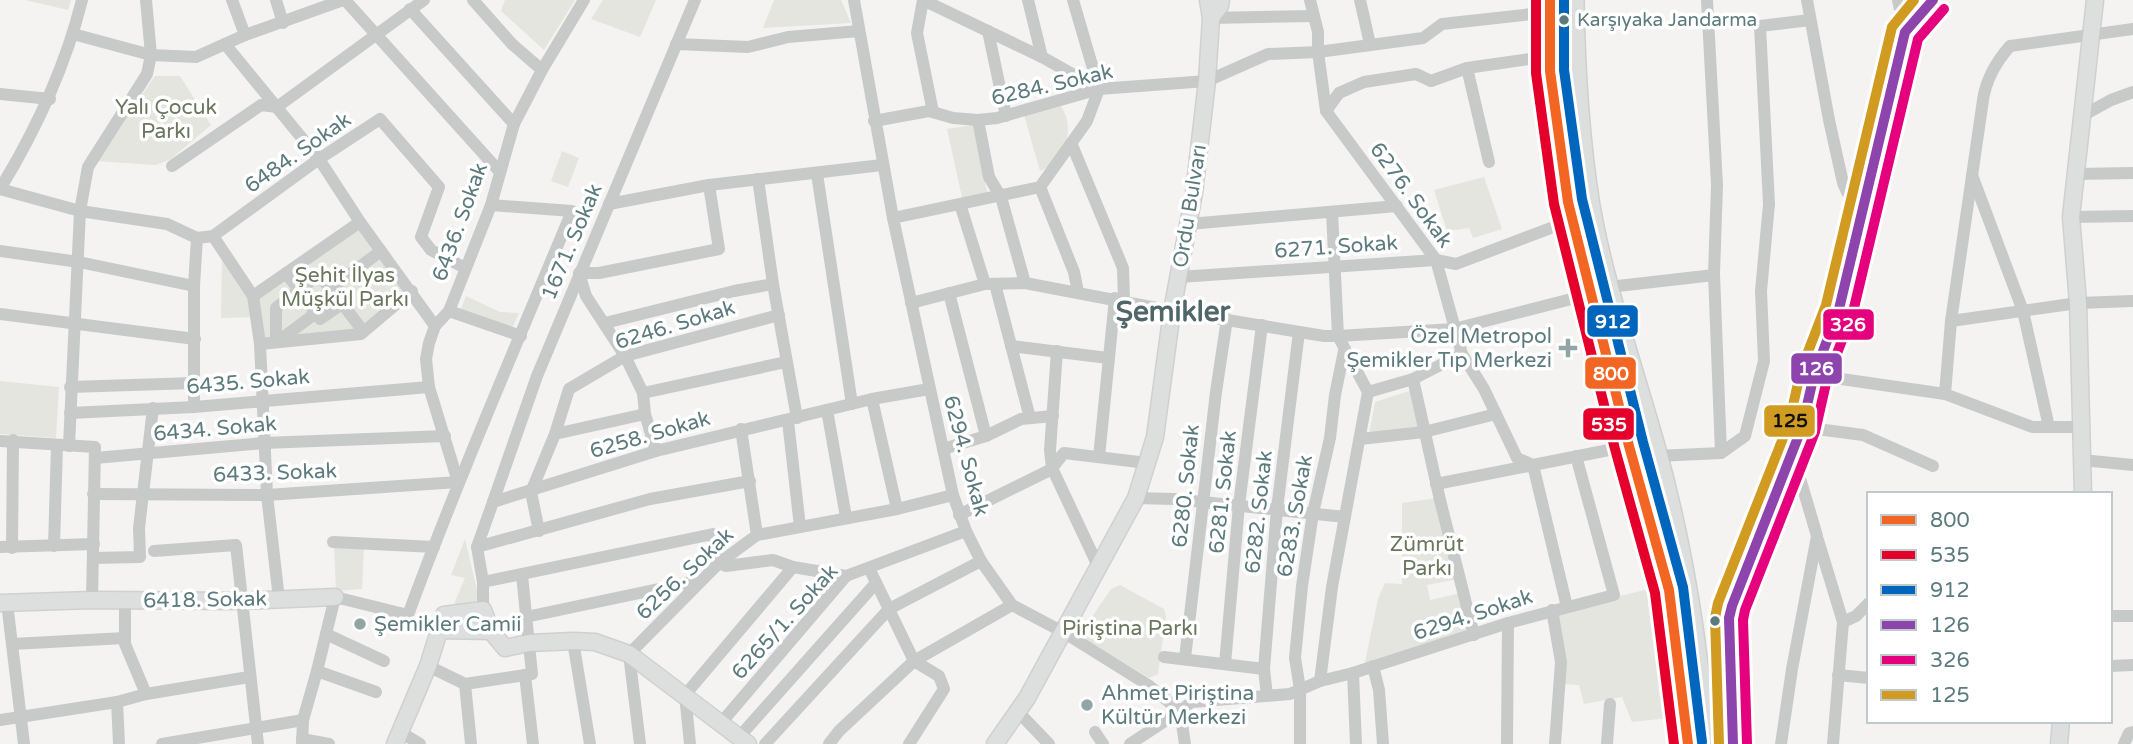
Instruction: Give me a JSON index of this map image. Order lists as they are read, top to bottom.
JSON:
{
  "streets": {
    "street": [
      "6284. Sokak",
      "6484. Sokak",
      "6276. Sokak",
      "Ordu Bulvarı",
      "6436. Sokak",
      "1671. Sokak",
      "6271. Sokak",
      "6246. Sokak",
      "6435. Sokak",
      "6434. Sokak",
      "6258. Sokak",
      "6294. Sokak",
      "6433. Sokak",
      "6280. Sokak",
      "6281. Sokak",
      "6282. Sokak",
      "6283. Sokak",
      "6256. Sokak",
      "6418. Sokak",
      "6265/1. Sokak"
    ]
  },
  "crossings": [
    ["6284. Sokak", "6276. Sokak"],
    ["6284. Sokak", "Ordu Bulvarı"],
    ["6284. Sokak", "6294. Sokak"],
    ["6484. Sokak", "6436. Sokak"],
    ["6276. Sokak", "6271. Sokak"],
    ["Ordu Bulvarı", "6271. Sokak"],
    ["Ordu Bulvarı", "6294. Sokak"],
    ["6436. Sokak", "6435. Sokak"],
    ["6436. Sokak", "6434. Sokak"],
    ["6436. Sokak", "6433. Sokak"],
    ["1671. Sokak", "6258. Sokak"],
    ["6246. Sokak", "6258. Sokak"],
    ["6258. Sokak", "6294. Sokak"],
    ["6294. Sokak", "6282. Sokak"],
    ["6294. Sokak", "6283. Sokak"],
    ["6294. Sokak", "6256. Sokak"],
    ["6294. Sokak", "6265/1. Sokak"]
  ],
  "districts": ["Şemikler"],
  "parks": [
    "Yalı Çocuk Parkı",
    "Şehit İlyas Müşkül Parkı",
    "Zümrüt Parkı",
    "Piriştina Parkı"
  ],
  "places": {
    "other": ["Karşıyaka Jandarma", "Şemikler Camii", "Ahmet Piriştina Kültür Merkezi"],
    "health": ["Özel Metropol Şemikler Tıp Merkezi"]
  },
  "lines": [
    "transit line 800",
    "transit line 535",
    "transit line 912",
    "transit line 126",
    "transit line 125",
    "transit line 326"
  ],
  "legend": [
    "800",
    "535",
    "912",
    "126",
    "326",
    "125"
  ]
}
